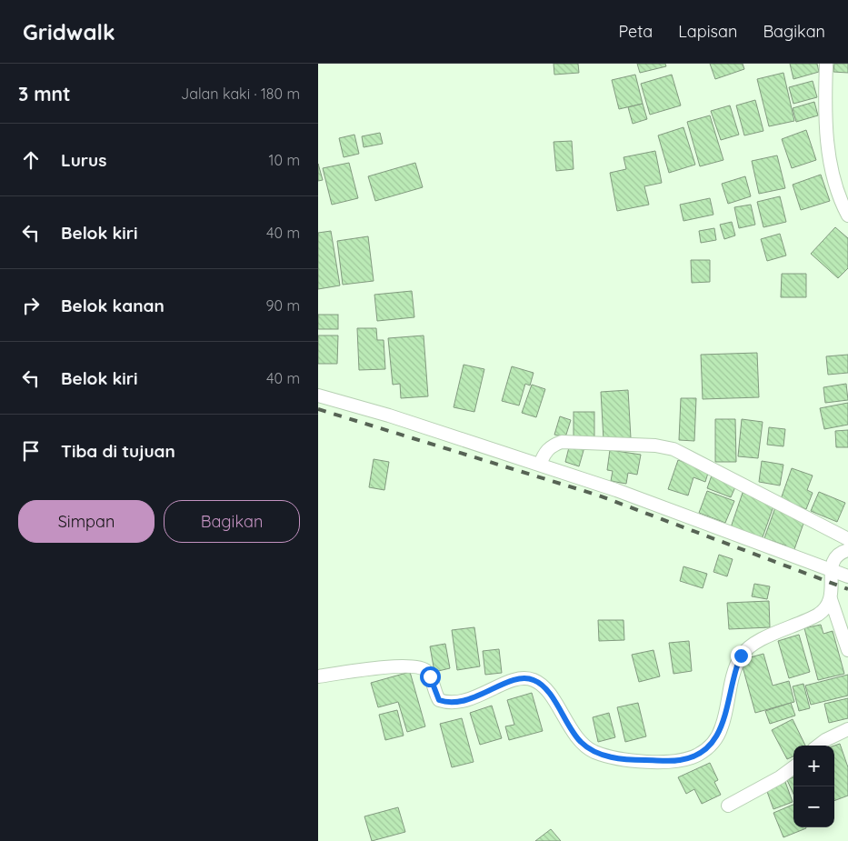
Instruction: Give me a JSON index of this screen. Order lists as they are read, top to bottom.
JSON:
{
  "page": {
    "header": "Gridwalk",
    "nav": ["Peta", "Lapisan", "Bagikan"],
    "heading": ["3 mnt", "Jalan kaki · 180 m"],
    "list": [
      ["Lurus", "10 m"],
      ["Belok kiri", "40 m"],
      ["Belok kanan", "90 m"],
      ["Belok kiri", "40 m"],
      "Tiba di tujuan"
    ],
    "buttons": ["Simpan", "Bagikan"],
    "map_buttons": ["+", "−"]
  }
}
